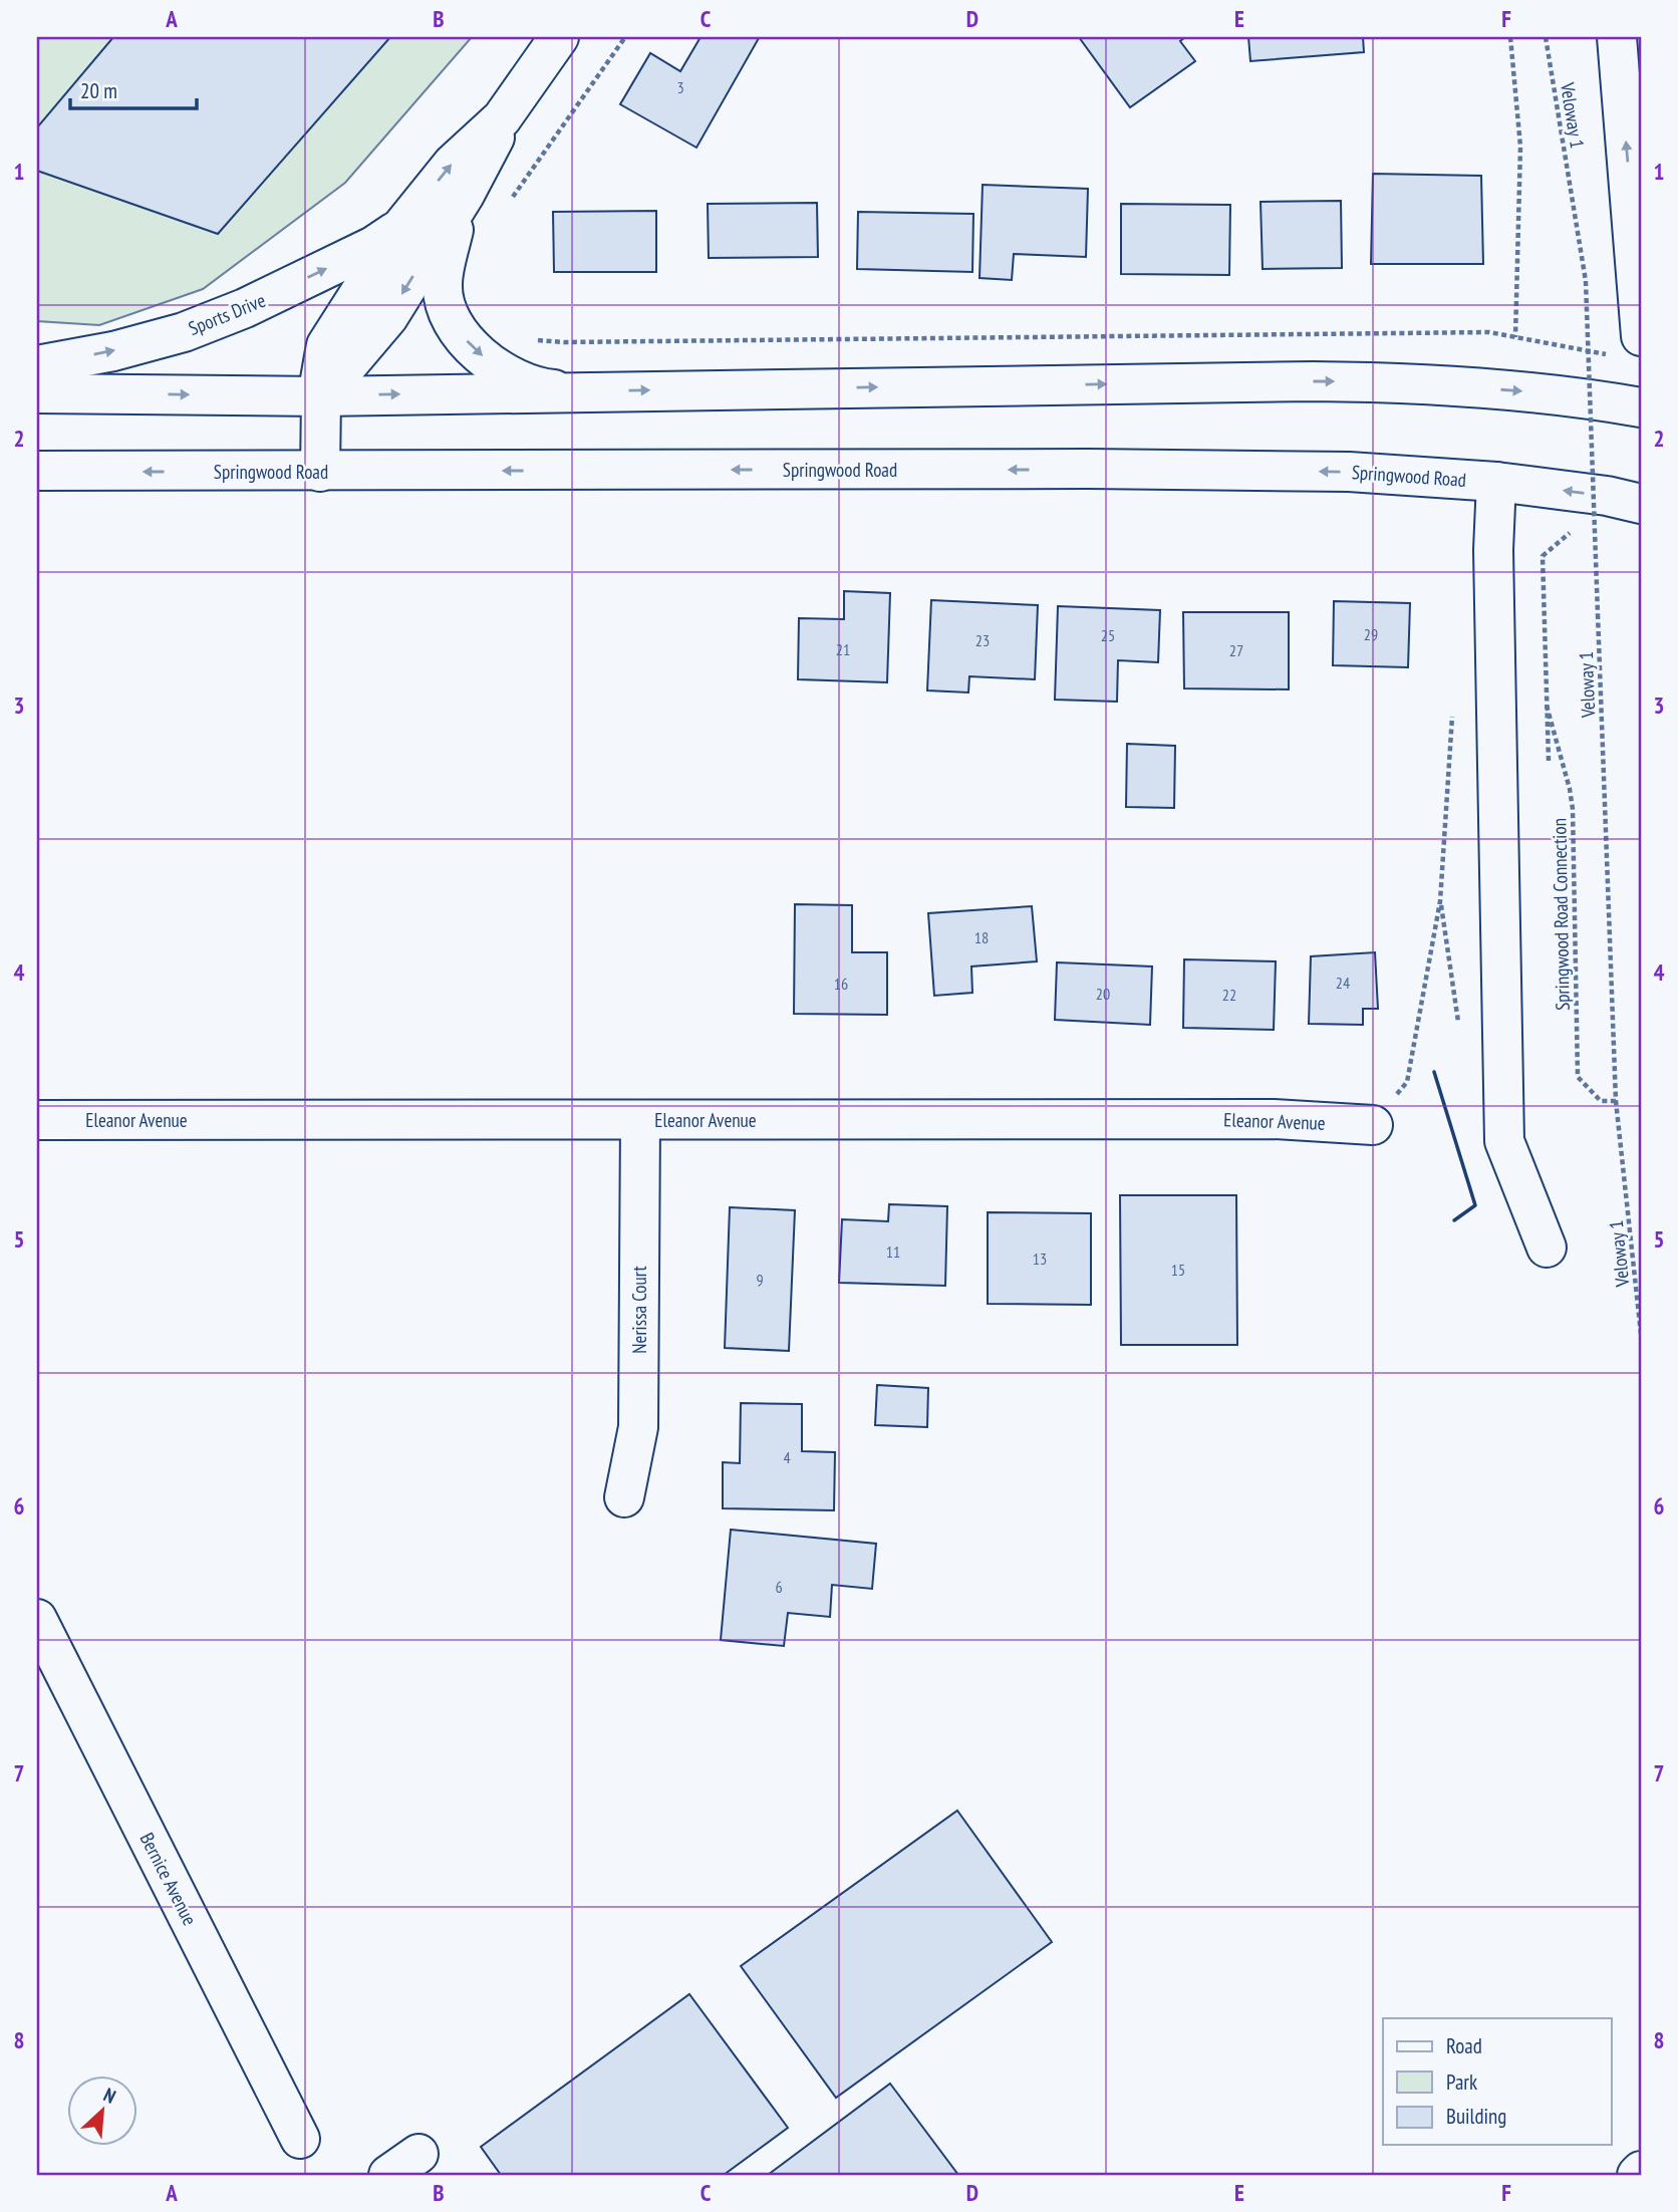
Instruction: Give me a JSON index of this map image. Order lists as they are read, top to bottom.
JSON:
{
  "streets": {
    "main road": [
      "Sports Drive",
      "Springwood Road",
      "Eleanor Avenue",
      "Nerissa Court",
      "Bernice Avenue"
    ],
    "path": ["Veloway 1", "Springwood Road Connection"]
  },
  "crossings": [
    ["Veloway 1", "Springwood Road Connection"],
    ["Sports Drive", "Springwood Road"],
    ["Eleanor Avenue", "Nerissa Court"]
  ],
  "house_numbers": [
    "3",
    "29",
    "25",
    "23",
    "21",
    "27",
    "18",
    "24",
    "16",
    "20",
    "22",
    "11",
    "13",
    "15",
    "9",
    "4",
    "6"
  ],
  "legend": ["Road", "Park", "Building"],
  "scale_bar": "20 m",
  "north": "top right",
  "grid": {
    "columns": [
      "A",
      "B",
      "C",
      "D",
      "E",
      "F"
    ],
    "rows": [
      "1",
      "2",
      "3",
      "4",
      "5",
      "6",
      "7",
      "8"
    ]
  }
}
